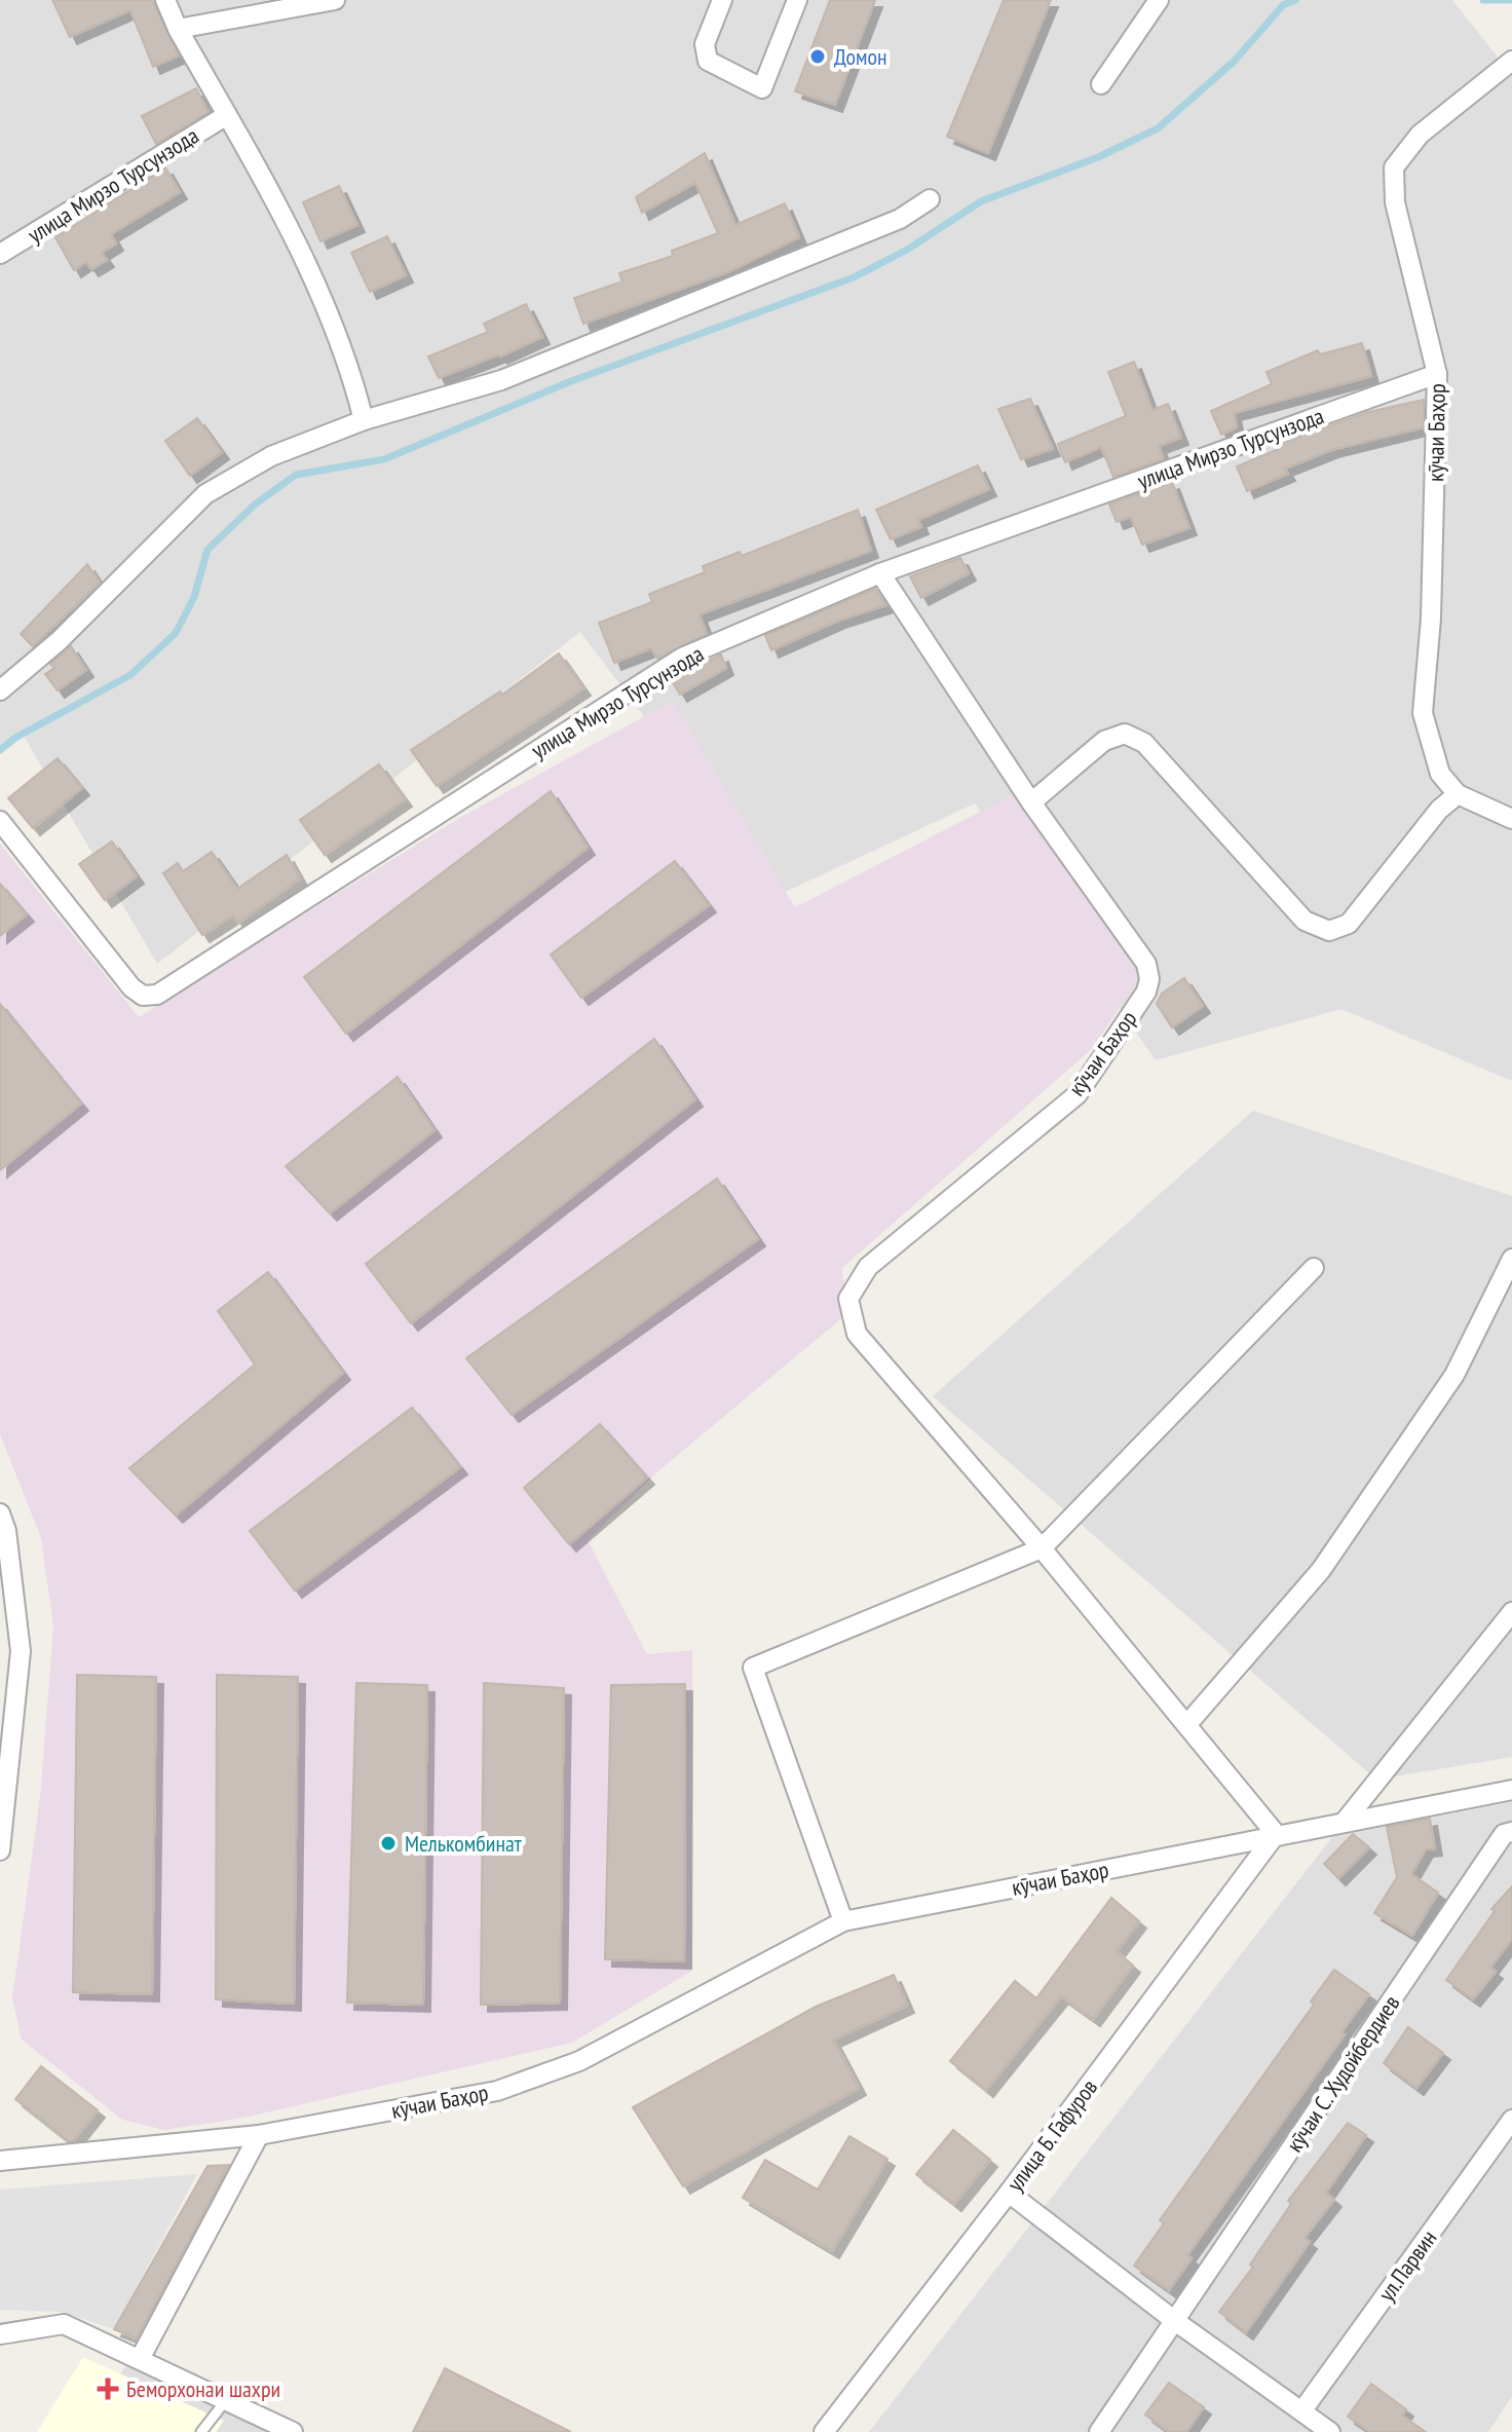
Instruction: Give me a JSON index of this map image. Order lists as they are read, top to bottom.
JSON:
{
  "streets": {
    "street": [
      "улица Мирзо Турсунзода",
      "кӯчаи Баҳор",
      "кӯчаи С. Худойбердиев",
      "улица Б. Гафуров",
      "ул.Парвин"
    ]
  },
  "crossings": [
    ["улица Мирзо Турсунзода", "кӯчаи Баҳор"],
    ["кӯчаи Баҳор", "улица Б. Гафуров"]
  ],
  "places": {
    "other": ["Домон", "Мелькомбинат"],
    "health": ["Беморхонаи шахри"]
  }
}
